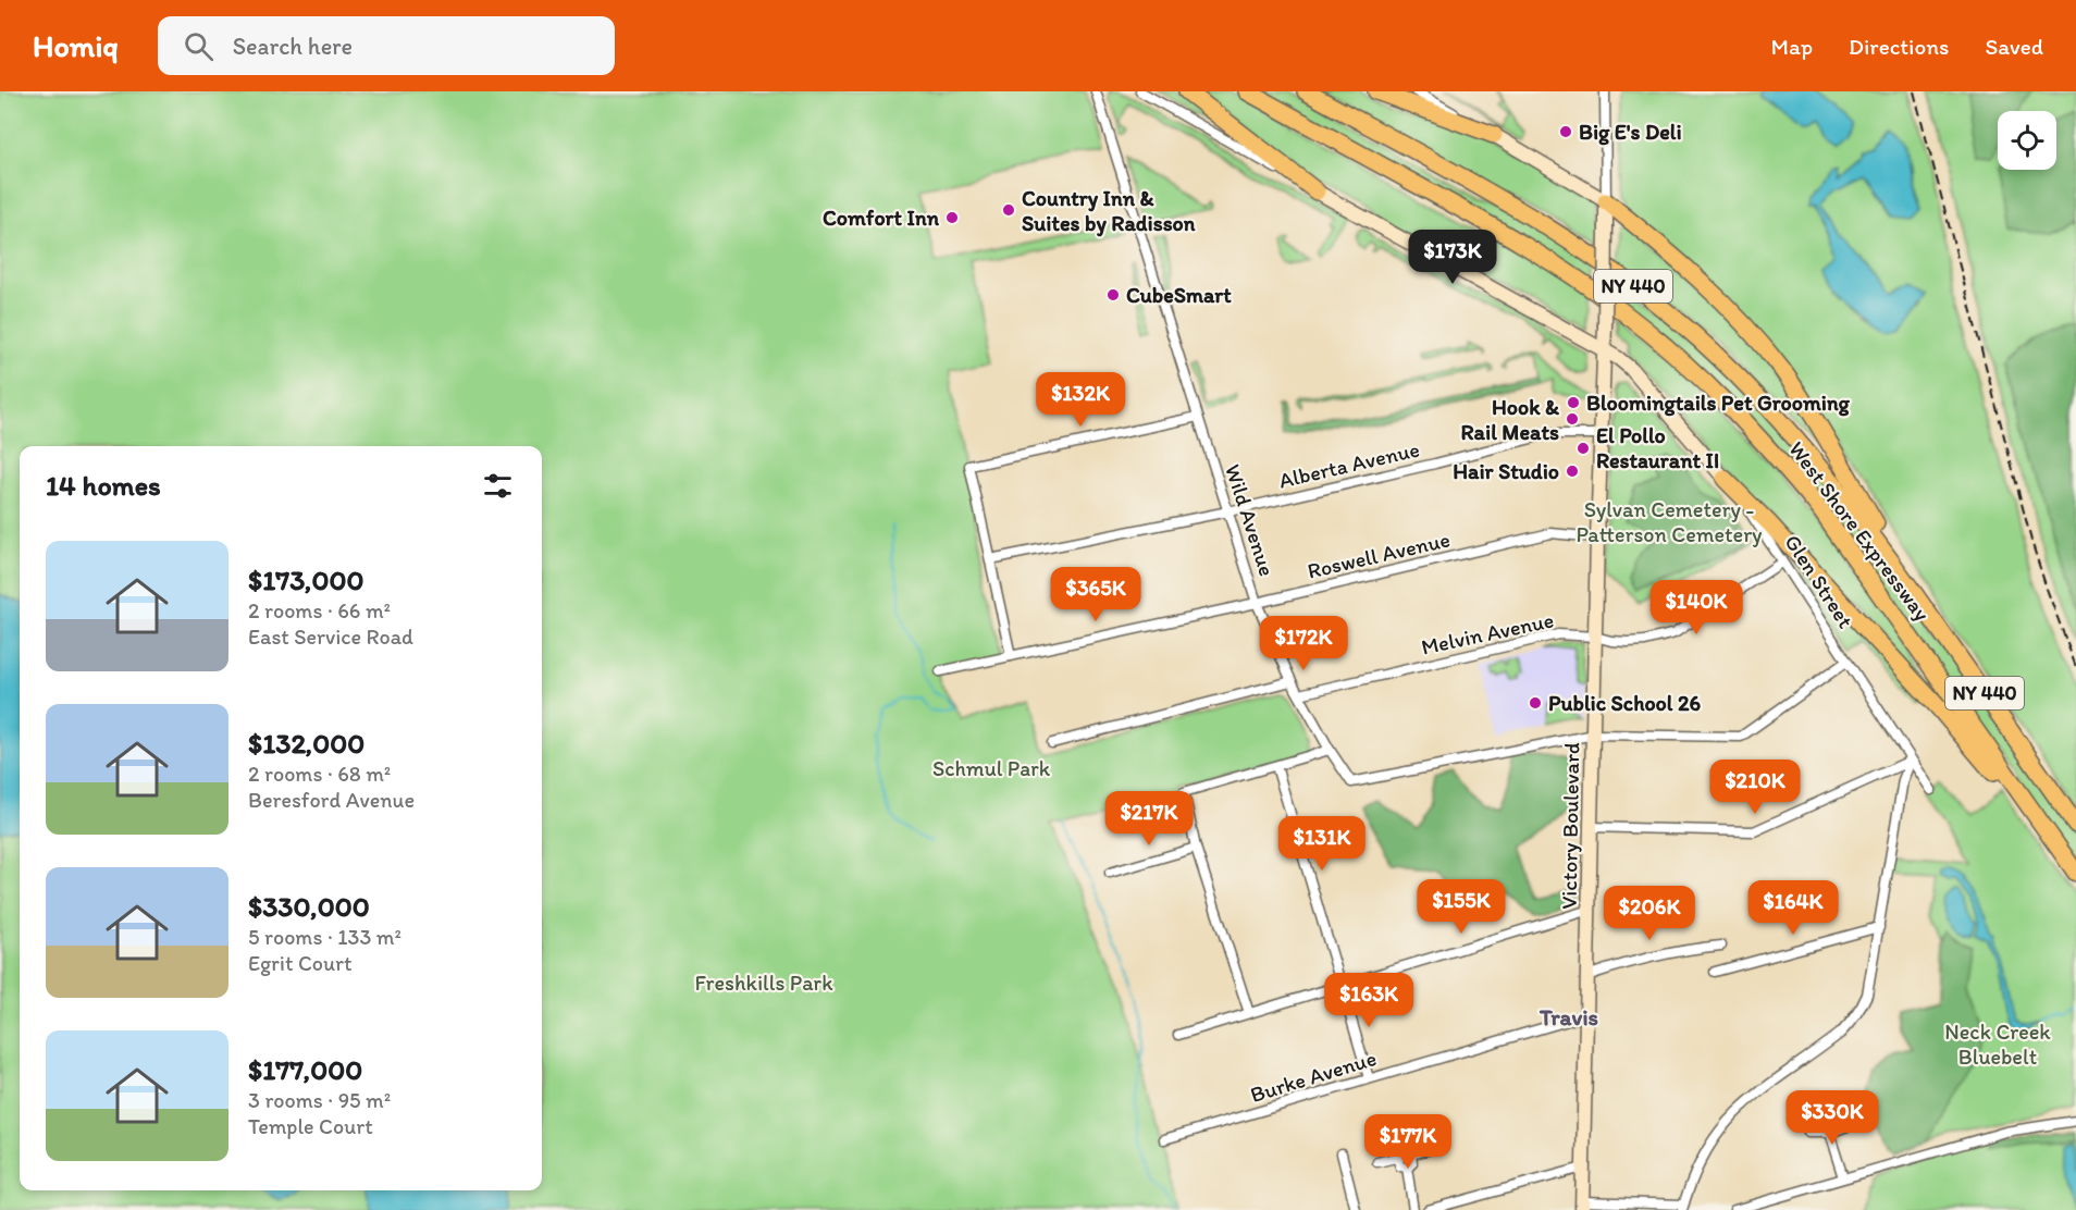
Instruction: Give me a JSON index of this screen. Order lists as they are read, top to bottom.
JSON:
{
  "streets": {
    "highway": ["NY 440", "West Shore Expressway"],
    "main road": ["Glen Street", "Victory Boulevard"],
    "street": [
      "Alberta Avenue",
      "Wild Avenue",
      "Roswell Avenue",
      "Melvin Avenue",
      "Burke Avenue"
    ]
  },
  "crossings": [
    ["Alberta Avenue", "Wild Avenue"],
    ["Alberta Avenue", "Victory Boulevard"],
    ["Wild Avenue", "Roswell Avenue"],
    ["Wild Avenue", "Glen Street"],
    ["Wild Avenue", "Melvin Avenue"],
    ["Wild Avenue", "Victory Boulevard"],
    ["Roswell Avenue", "Victory Boulevard"],
    ["Glen Street", "Melvin Avenue"],
    ["Glen Street", "Victory Boulevard"],
    ["Melvin Avenue", "Victory Boulevard"],
    ["Victory Boulevard", "Burke Avenue"]
  ],
  "districts": ["Travis"],
  "parks": [
    "Sylvan Cemetery - Patterson Cemetery",
    "Schmul Park",
    "Freshkills Park",
    "Neck Creek Bluebelt"
  ],
  "places": [
    "Big E's Deli",
    "Country Inn & Suites by Radisson",
    "Comfort Inn",
    "CubeSmart",
    "Bloomingtails Pet Grooming",
    "Hook & Rail Meats",
    "El Pollo Restaurant II",
    "Hair Studio",
    "Public School 26"
  ],
  "page": {
    "header": "Homiq",
    "search": "Search here",
    "nav": ["Map", "Directions", "Saved"],
    "price": [
      "$173K",
      "$132K",
      "$365K",
      "$140K",
      "$172K",
      "$210K",
      "$217K",
      "$131K",
      "$155K",
      "$164K",
      "$206K",
      "$163K",
      "$330K",
      "$177K"
    ],
    "heading": "14 homes",
    "list": [
      {
        "name": "$173,000",
        "note": "2 rooms · 66 m² · East Service Road"
      },
      {
        "name": "$132,000",
        "note": "2 rooms · 68 m² · Beresford Avenue"
      },
      {
        "name": "$330,000",
        "note": "5 rooms · 133 m² · Egrit Court"
      },
      {
        "name": "$177,000",
        "note": "3 rooms · 95 m² · Temple Court"
      }
    ]
  }
}
